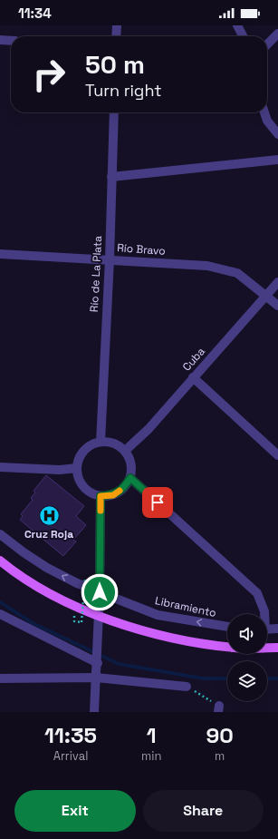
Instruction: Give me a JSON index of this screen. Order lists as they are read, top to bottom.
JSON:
{
  "streets": {
    "street": [
      "Río Bravo",
      "Río de La Plata",
      "Cuba",
      "Libramiento"
    ]
  },
  "crossings": [
    ["Río Bravo", "Río de La Plata"],
    ["Río Bravo", "Cuba"],
    ["Río de La Plata", "Cuba"]
  ],
  "places": {
    "hospital": ["Cruz Roja"]
  },
  "page": {
    "status": "11:34",
    "turn": ["50 m", "Turn right"],
    "eta": [
      "11:35",
      "Arrival",
      "1",
      "min",
      "90",
      "m"
    ],
    "buttons": ["Exit", "Share"]
  }
}
